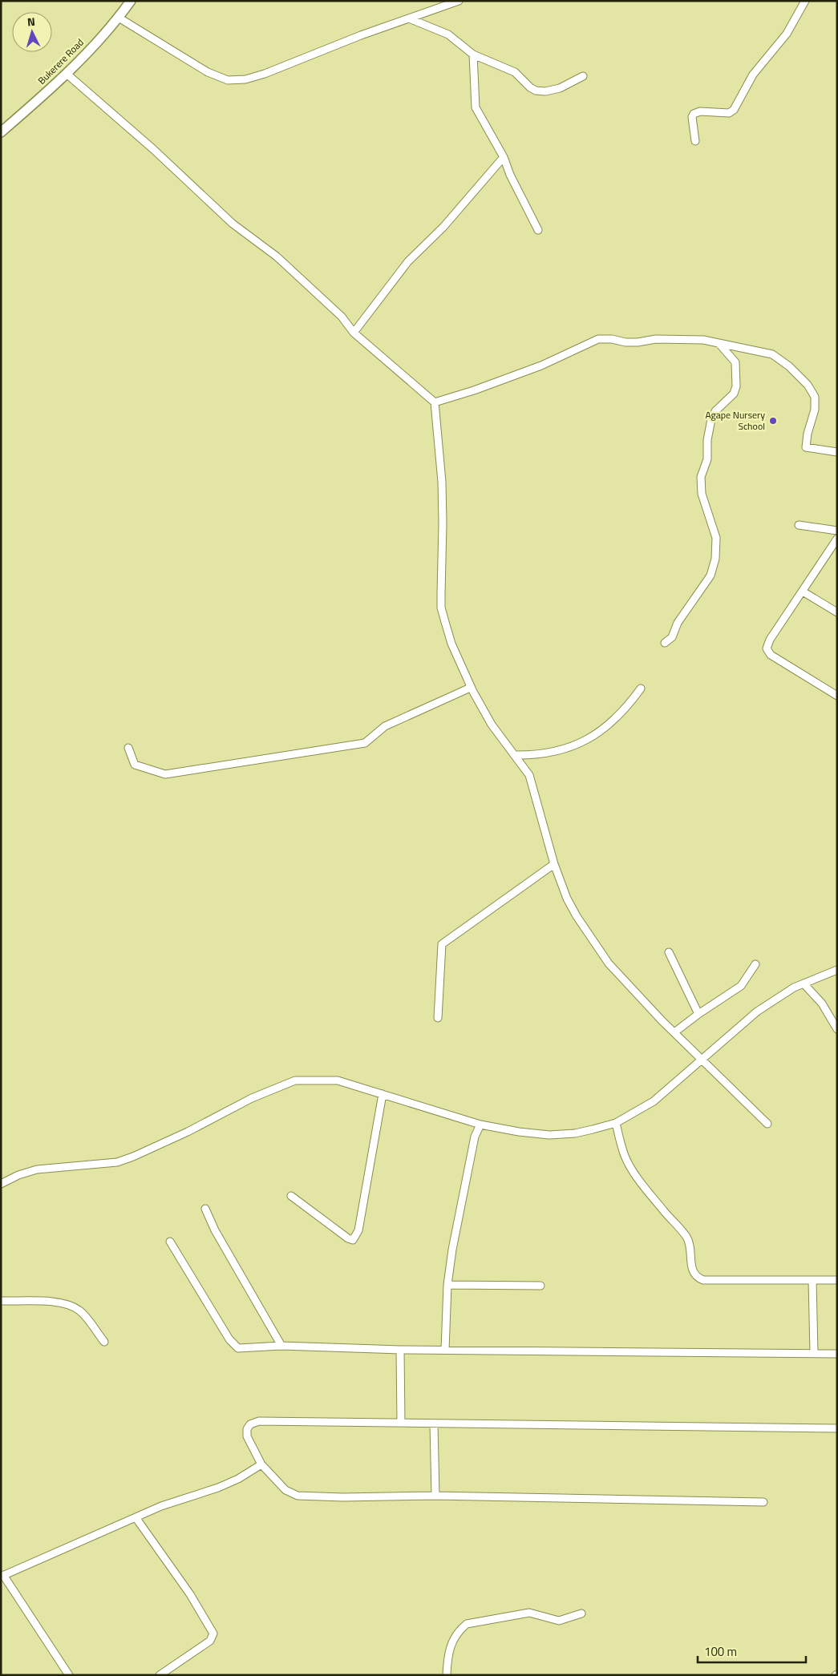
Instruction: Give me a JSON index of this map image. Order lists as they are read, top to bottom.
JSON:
{
  "streets": {
    "street": ["Bukerere Road"]
  },
  "places": ["Agape Nursery School"],
  "scale_bar": "100 m",
  "north": "top"
}
